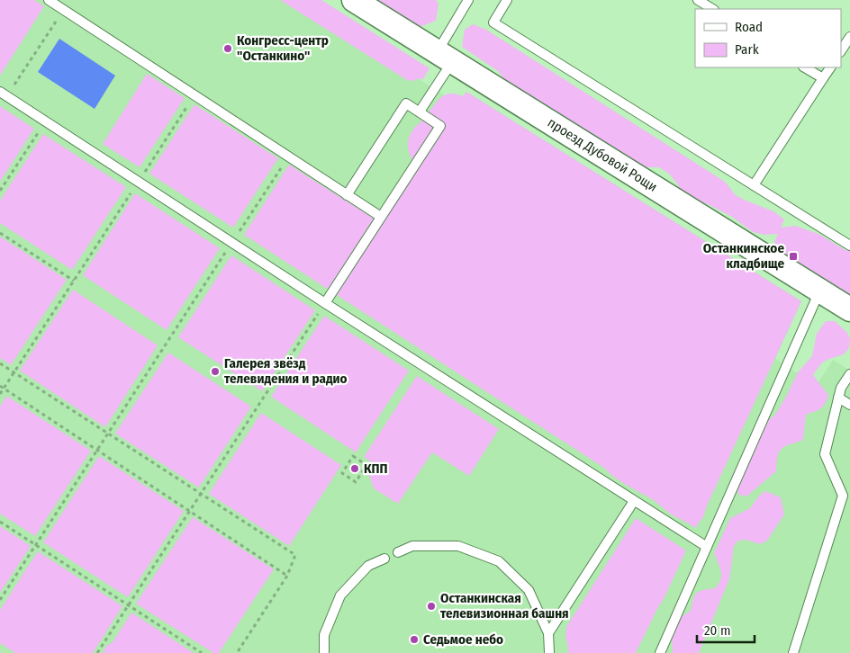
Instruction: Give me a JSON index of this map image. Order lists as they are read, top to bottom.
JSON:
{
  "streets": {
    "street": ["проезд Дубовой Рощи"]
  },
  "places": {
    "other": [
      "Конгресс-центр \"Останкино\"",
      "Галерея звёзд телевидения и радио",
      "КПП",
      "Останкинская телевизионная башня",
      "Седьмое небо"
    ],
    "transit": ["Останкинское кладбище"]
  },
  "legend": ["Road", "Park"],
  "scale_bar": "20 m"
}
